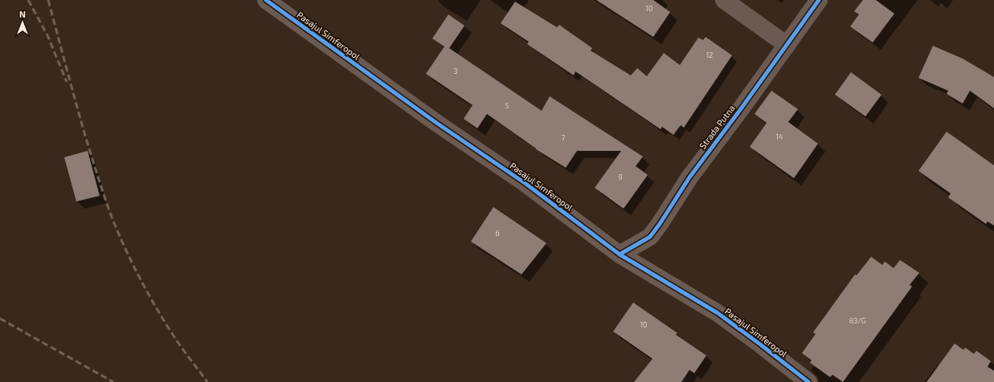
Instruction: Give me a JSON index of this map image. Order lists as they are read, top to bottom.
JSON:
{
  "streets": {
    "street": ["Pasajul Simferopol", "Strada Putna"]
  },
  "crossings": [
    ["Pasajul Simferopol", "Strada Putna"]
  ],
  "house_numbers": [
    "10",
    "12",
    "3",
    "5",
    "14",
    "7",
    "9",
    "6",
    "83/G",
    "10"
  ],
  "north": "top"
}
